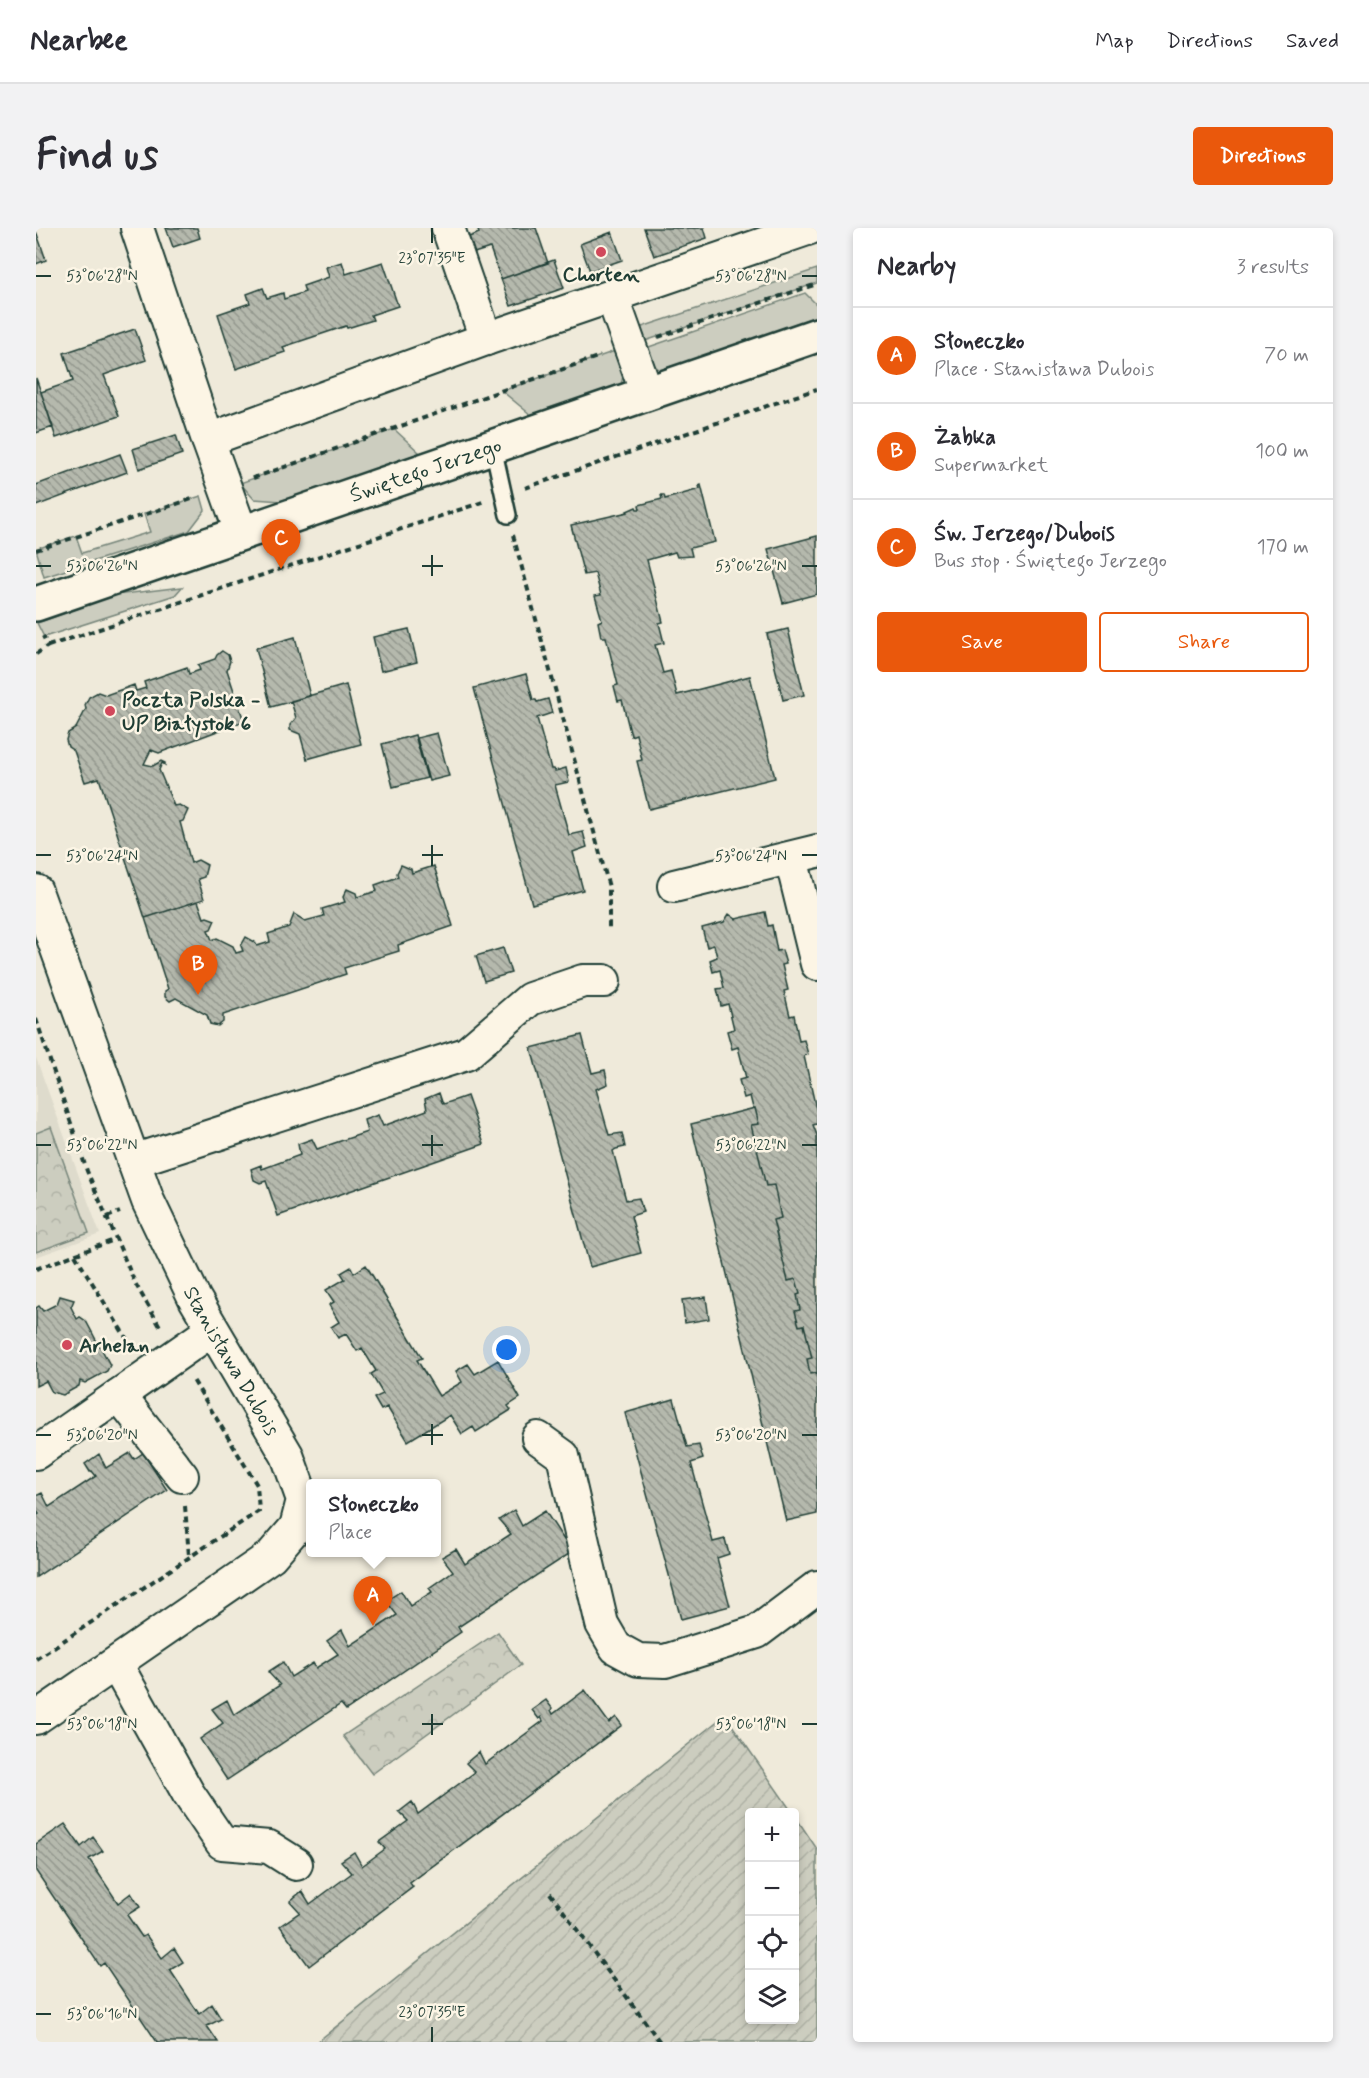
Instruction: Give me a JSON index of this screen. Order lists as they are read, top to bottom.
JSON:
{
  "streets": {
    "street": ["Świętego Jerzego", "Stanisława Dubois"]
  },
  "places": ["Chorten", "Poczta Polska - UP Białystok 6", "Arhelan"],
  "page": {
    "header": "Nearbee",
    "nav": ["Map", "Directions", "Saved"],
    "buttons": [
      "Directions",
      ["Save", "Share"]
    ],
    "title": "Find us",
    "heading": ["Nearby", "3 results"],
    "list": [
      {
        "mark": "A",
        "name": "Słoneczko",
        "note": "Place · Stanisława Dubois",
        "value": "70 m"
      },
      {
        "mark": "B",
        "name": "Żabka",
        "note": "Supermarket",
        "value": "100 m"
      },
      {
        "mark": "C",
        "name": "Św. Jerzego/Dubois",
        "note": "Bus stop · Świętego Jerzego",
        "value": "170 m"
      }
    ],
    "pins": ["C", "B", "A"],
    "popup": ["Słoneczko", "Place"],
    "map_buttons": ["+", "−"]
  },
  "coordinates": [
    "23°07'35\"E",
    "53°06'28\"N",
    "53°06'26\"N",
    "53°06'24\"N",
    "53°06'22\"N",
    "53°06'20\"N",
    "53°06'18\"N",
    "53°06'16\"N"
  ]
}
